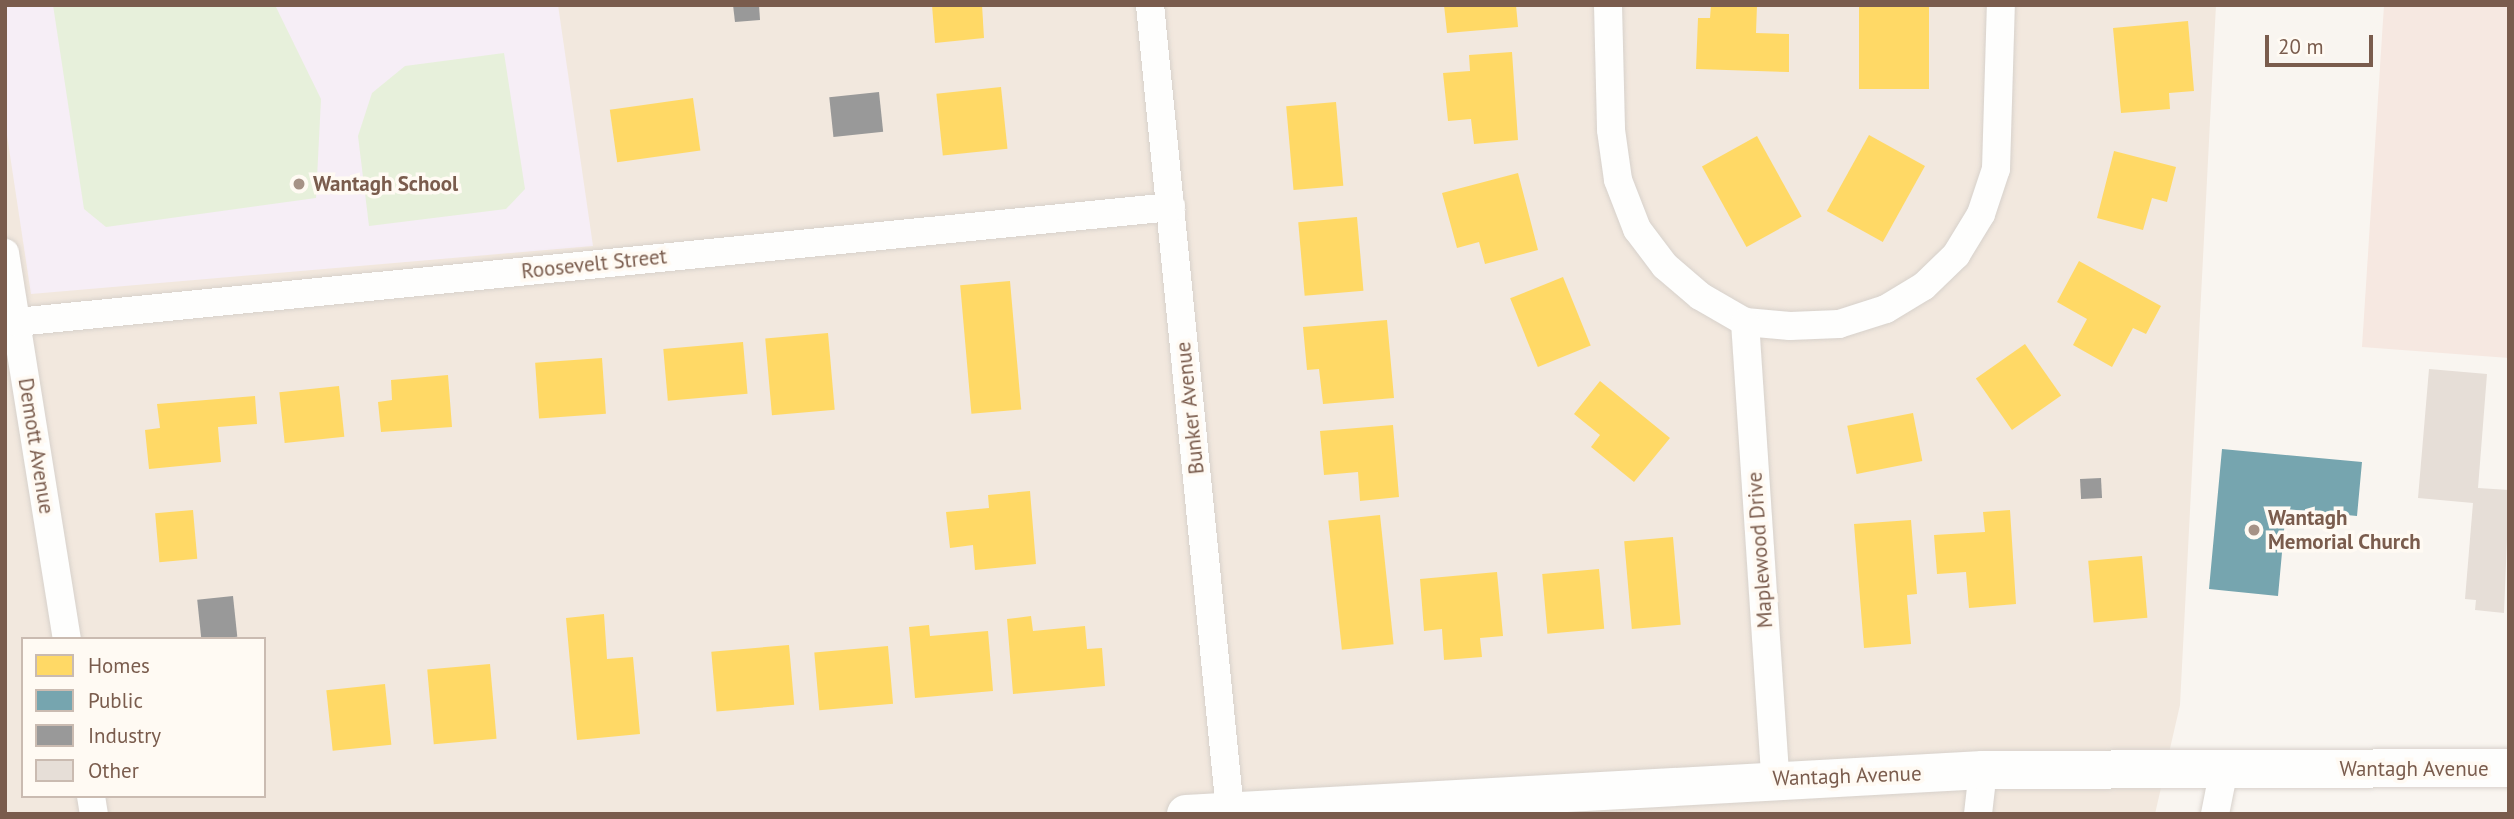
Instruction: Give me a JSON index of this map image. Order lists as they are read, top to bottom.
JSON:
{
  "streets": {
    "main road": ["Wantagh Avenue"],
    "street": [
      "Roosevelt Street",
      "Bunker Avenue",
      "Demott Avenue",
      "Maplewood Drive"
    ]
  },
  "crossings": [
    ["Roosevelt Street", "Bunker Avenue"],
    ["Roosevelt Street", "Demott Avenue"],
    ["Bunker Avenue", "Wantagh Avenue"],
    ["Maplewood Drive", "Wantagh Avenue"]
  ],
  "places": ["Wantagh School", "Wantagh Memorial Church"],
  "legend": [
    "Homes",
    "Public",
    "Industry",
    "Other"
  ],
  "scale_bar": "20 m"
}
